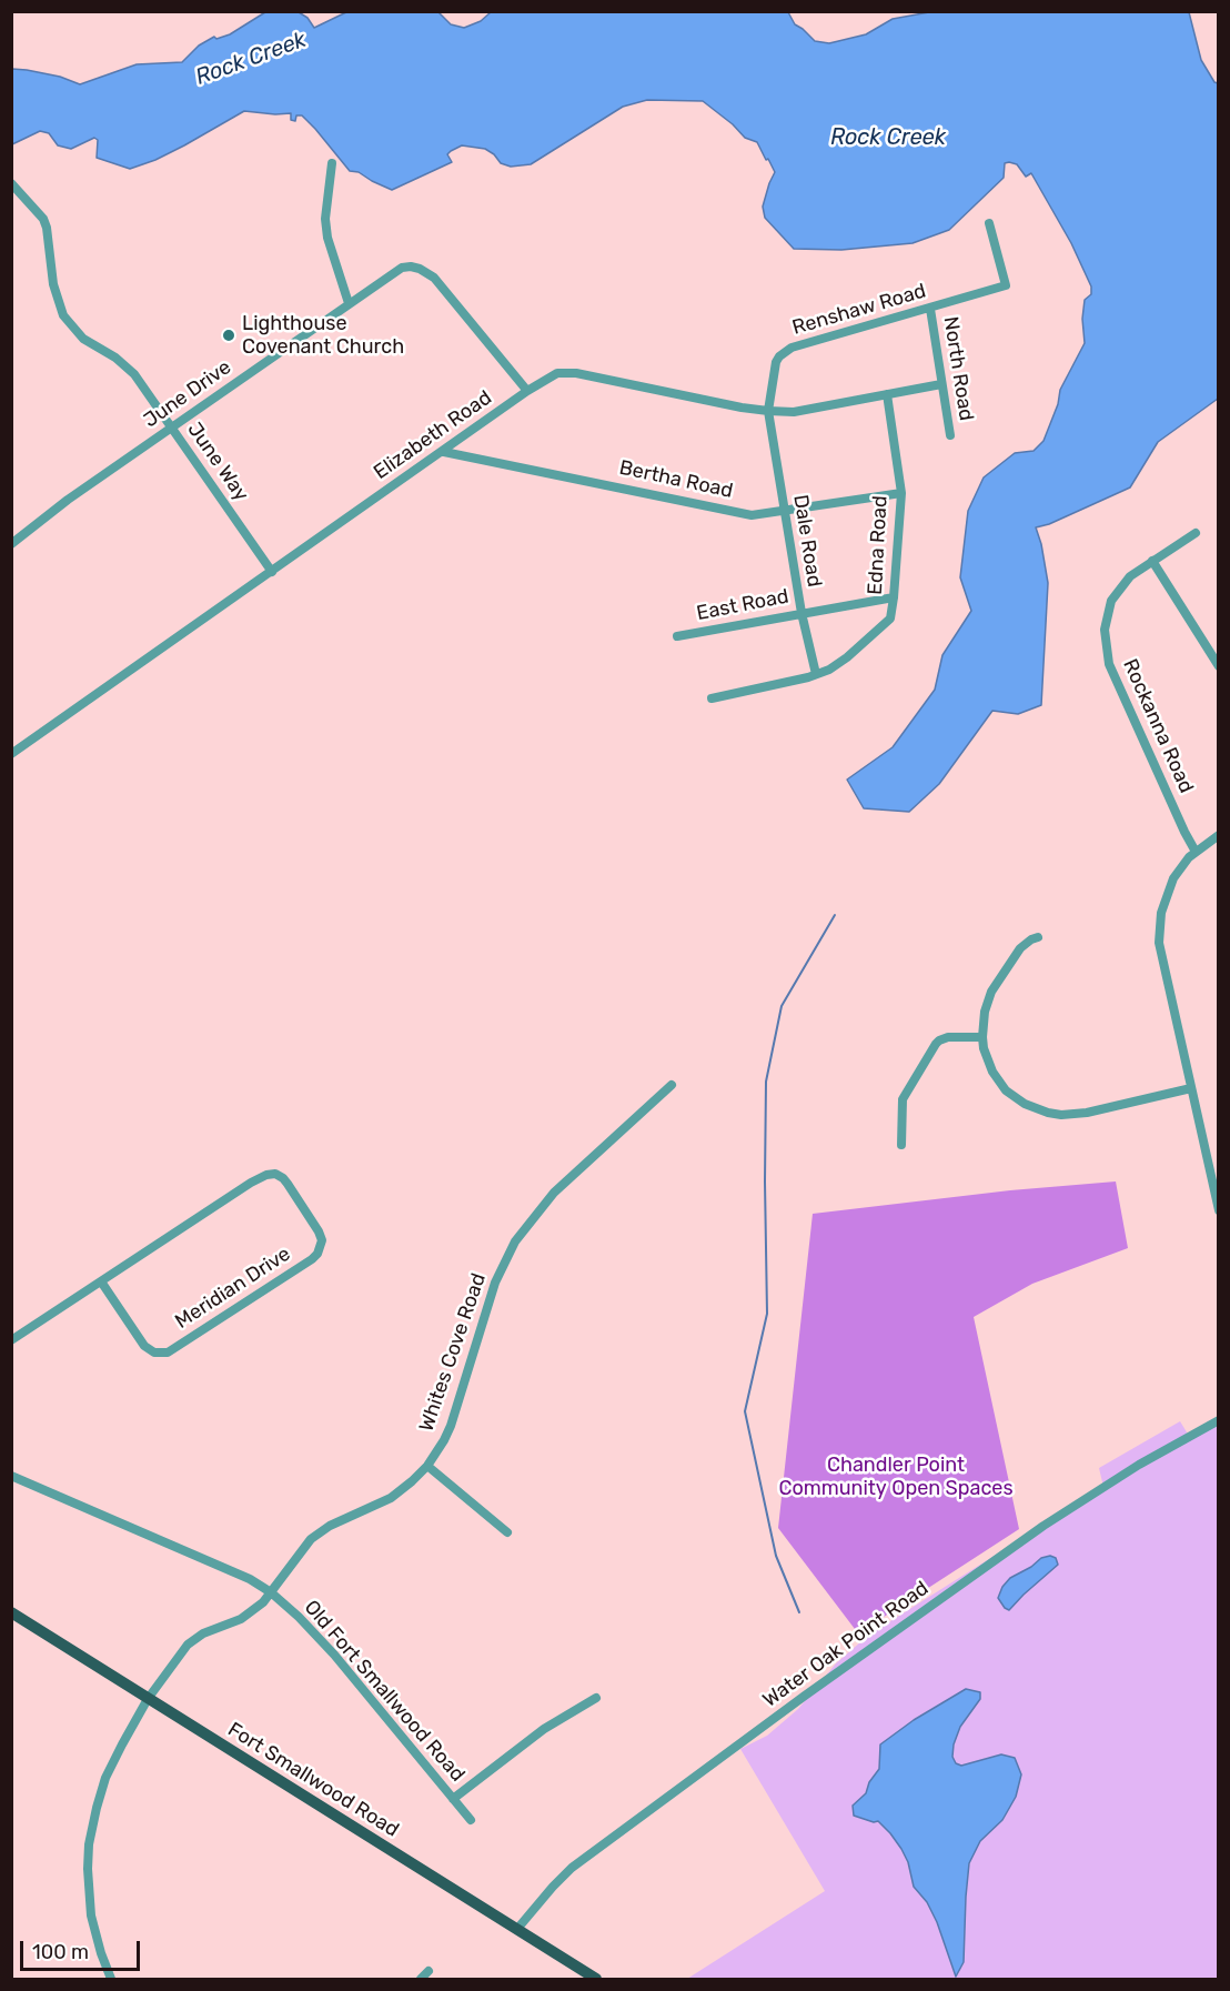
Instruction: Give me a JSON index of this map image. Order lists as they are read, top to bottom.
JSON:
{
  "streets": {
    "main road": ["Fort Smallwood Road"],
    "street": [
      "Renshaw Road",
      "North Road",
      "June Drive",
      "Elizabeth Road",
      "June Way",
      "Bertha Road",
      "Dale Road",
      "Edna Road",
      "East Road",
      "Rockanna Road",
      "Meridian Drive",
      "Whites Cove Road",
      "Water Oak Point Road",
      "Old Fort Smallwood Road"
    ]
  },
  "crossings": [
    ["Renshaw Road", "North Road"],
    ["Renshaw Road", "Elizabeth Road"],
    ["Renshaw Road", "Dale Road"],
    ["North Road", "Elizabeth Road"],
    ["June Drive", "Elizabeth Road"],
    ["June Drive", "June Way"],
    ["Elizabeth Road", "June Way"],
    ["Elizabeth Road", "Bertha Road"],
    ["Elizabeth Road", "Dale Road"],
    ["Elizabeth Road", "Edna Road"],
    ["Bertha Road", "Dale Road"],
    ["Bertha Road", "Edna Road"],
    ["Dale Road", "Edna Road"],
    ["Dale Road", "East Road"],
    ["Edna Road", "East Road"],
    ["Whites Cove Road", "Old Fort Smallwood Road"],
    ["Whites Cove Road", "Fort Smallwood Road"],
    ["Water Oak Point Road", "Fort Smallwood Road"]
  ],
  "water": ["Rock Creek"],
  "parks": ["Chandler Point Community Open Spaces"],
  "places": ["Lighthouse Covenant Church"],
  "scale_bar": "100 m"
}
